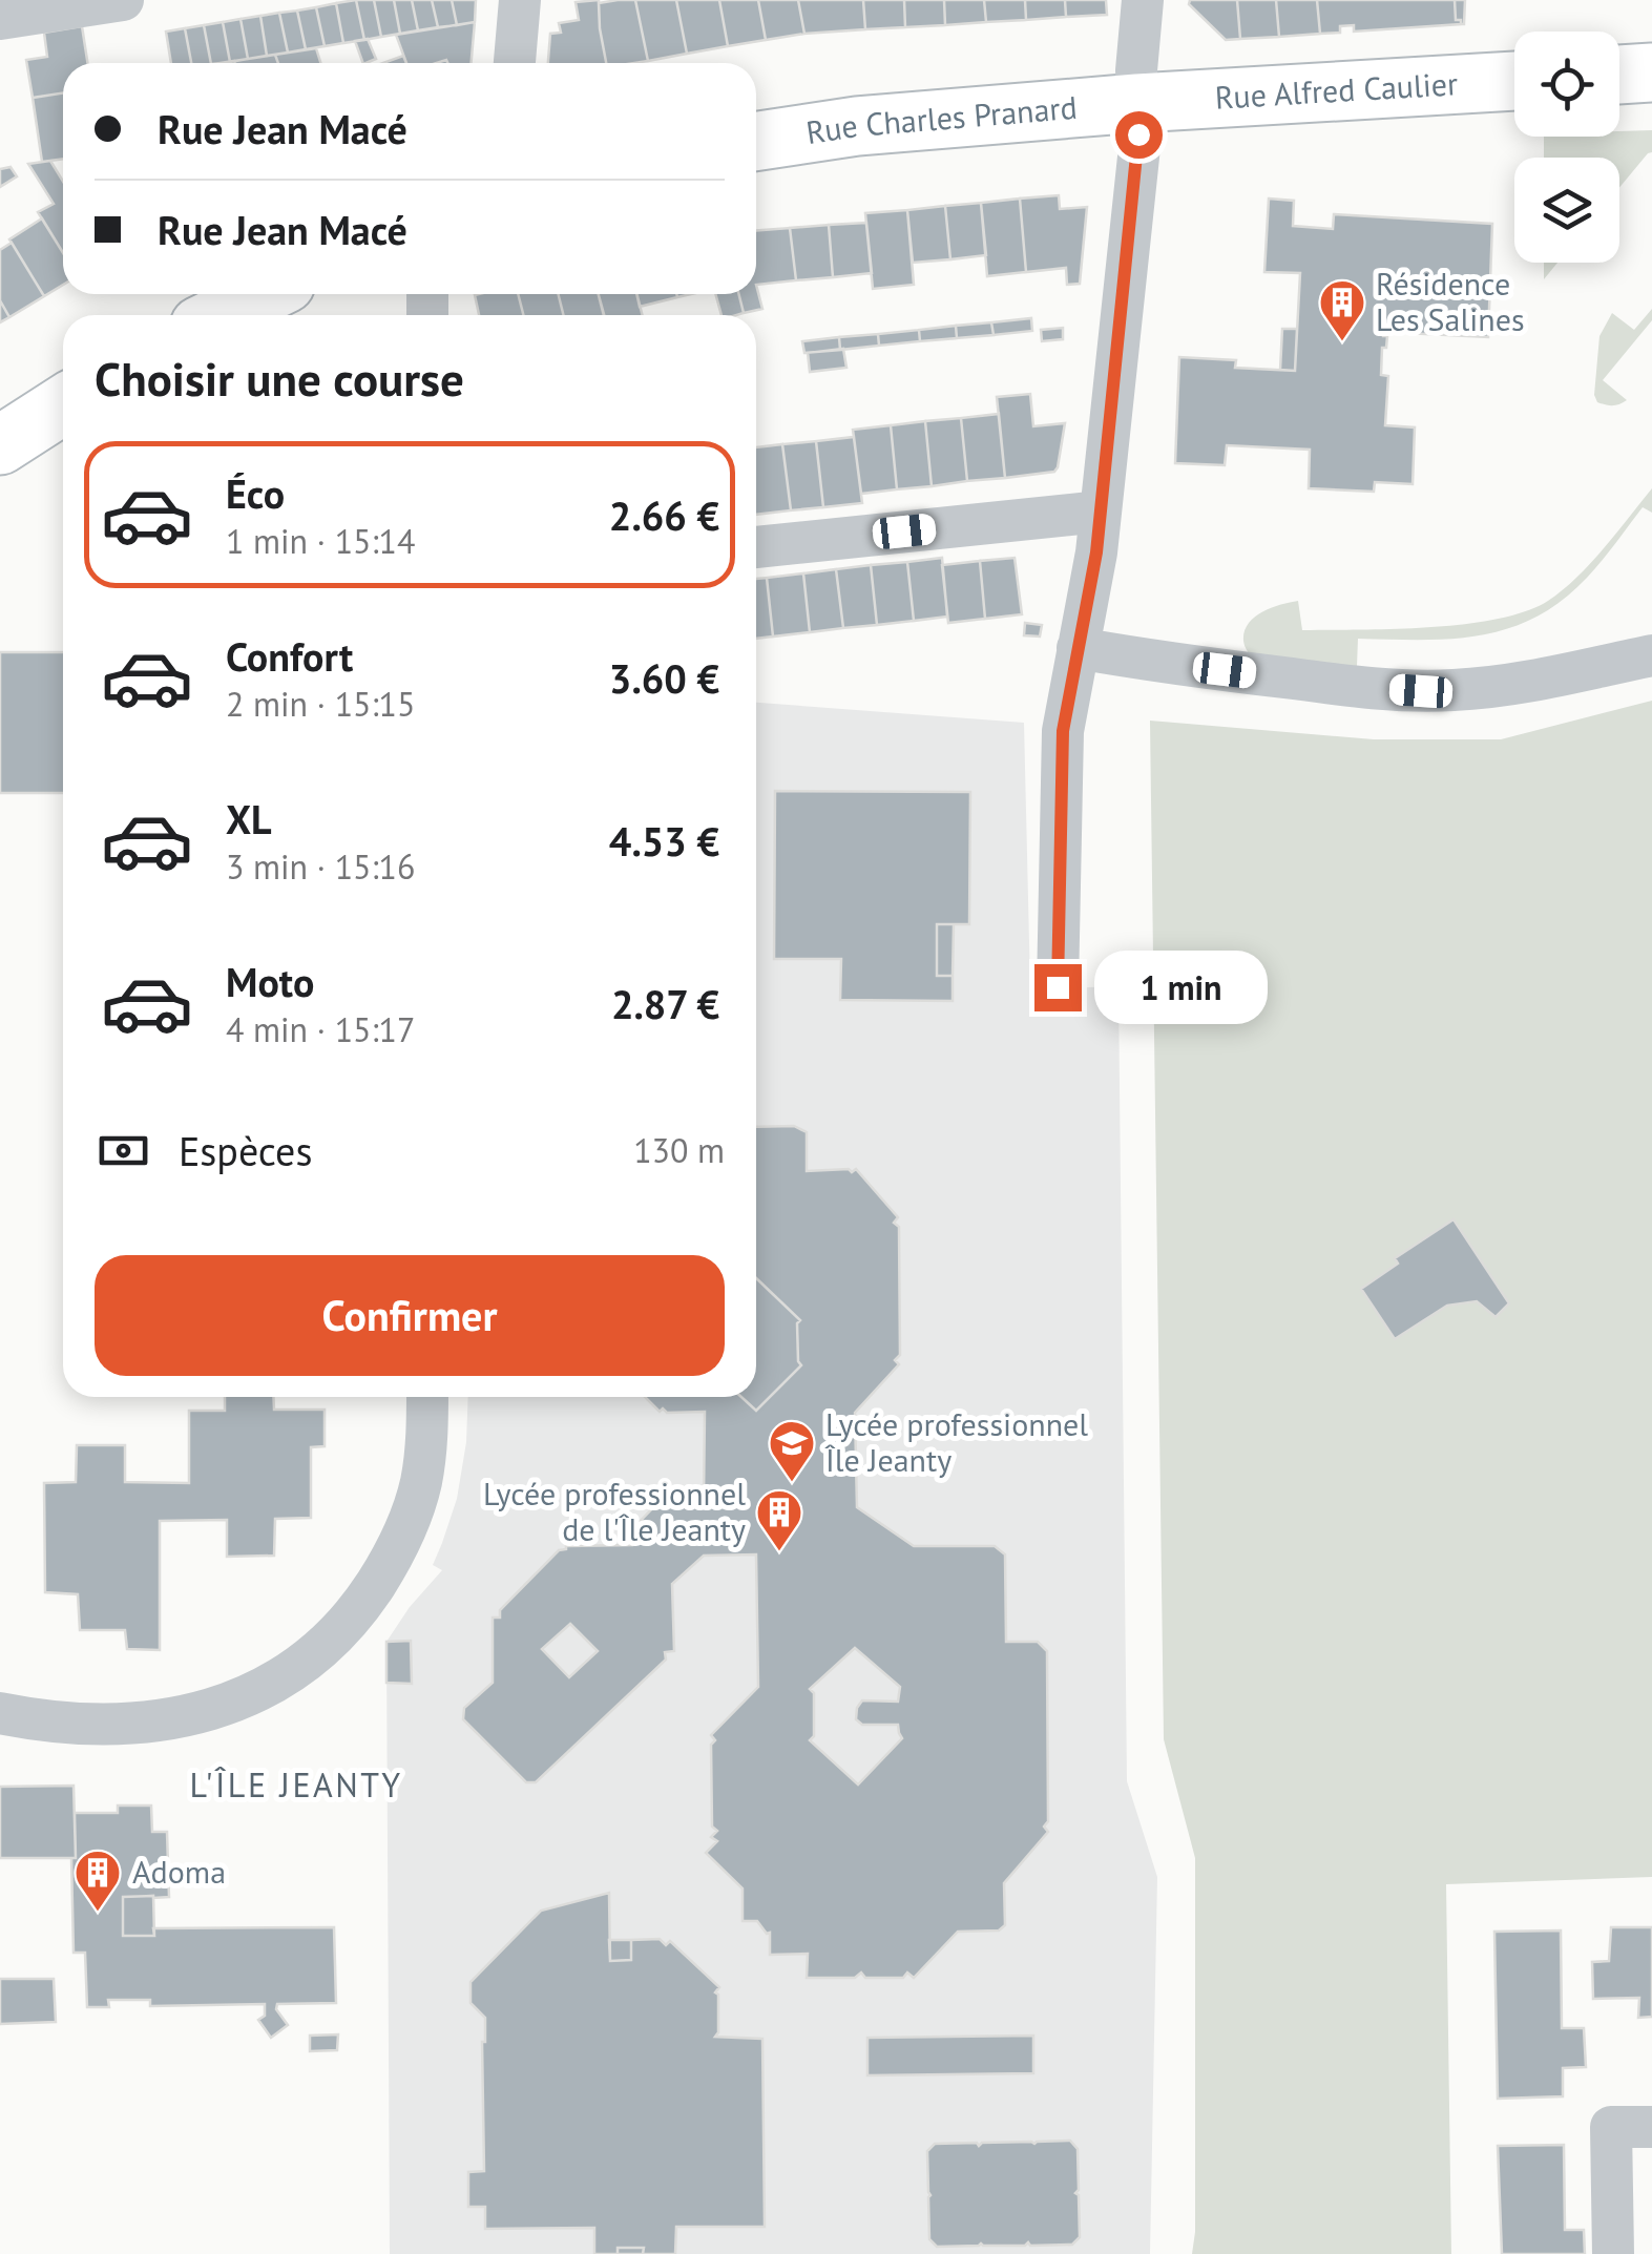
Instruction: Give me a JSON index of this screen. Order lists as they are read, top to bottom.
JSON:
{
  "streets": {
    "street": ["Rue Alfred Caulier", "Rue Charles Pranard"]
  },
  "crossings": [
    ["Rue Alfred Caulier", "Rue Charles Pranard"]
  ],
  "districts": ["L'ÎLE JEANTY"],
  "places": {
    "building": ["Résidence Les Salines", "Lycée professionnel de l'Île Jeanty", "Adoma"],
    "school or university": ["Lycée professionnel Île Jeanty"]
  },
  "page": {
    "banner": ["Rue Jean Macé", "Rue Jean Macé"],
    "heading": "Choisir une course",
    "list": [
      {
        "name": "Éco",
        "note": "1 min · 15:14",
        "value": "2.66 €"
      },
      {
        "name": "Confort",
        "note": "2 min · 15:15",
        "value": "3.60 €"
      },
      {
        "name": "XL",
        "note": "3 min · 15:16",
        "value": "4.53 €"
      },
      {
        "name": "Moto",
        "note": "4 min · 15:17",
        "value": "2.87 €"
      }
    ],
    "bubble": "1 min",
    "pay": ["Espèces", "130 m"],
    "buttons": "Confirmer"
  }
}
